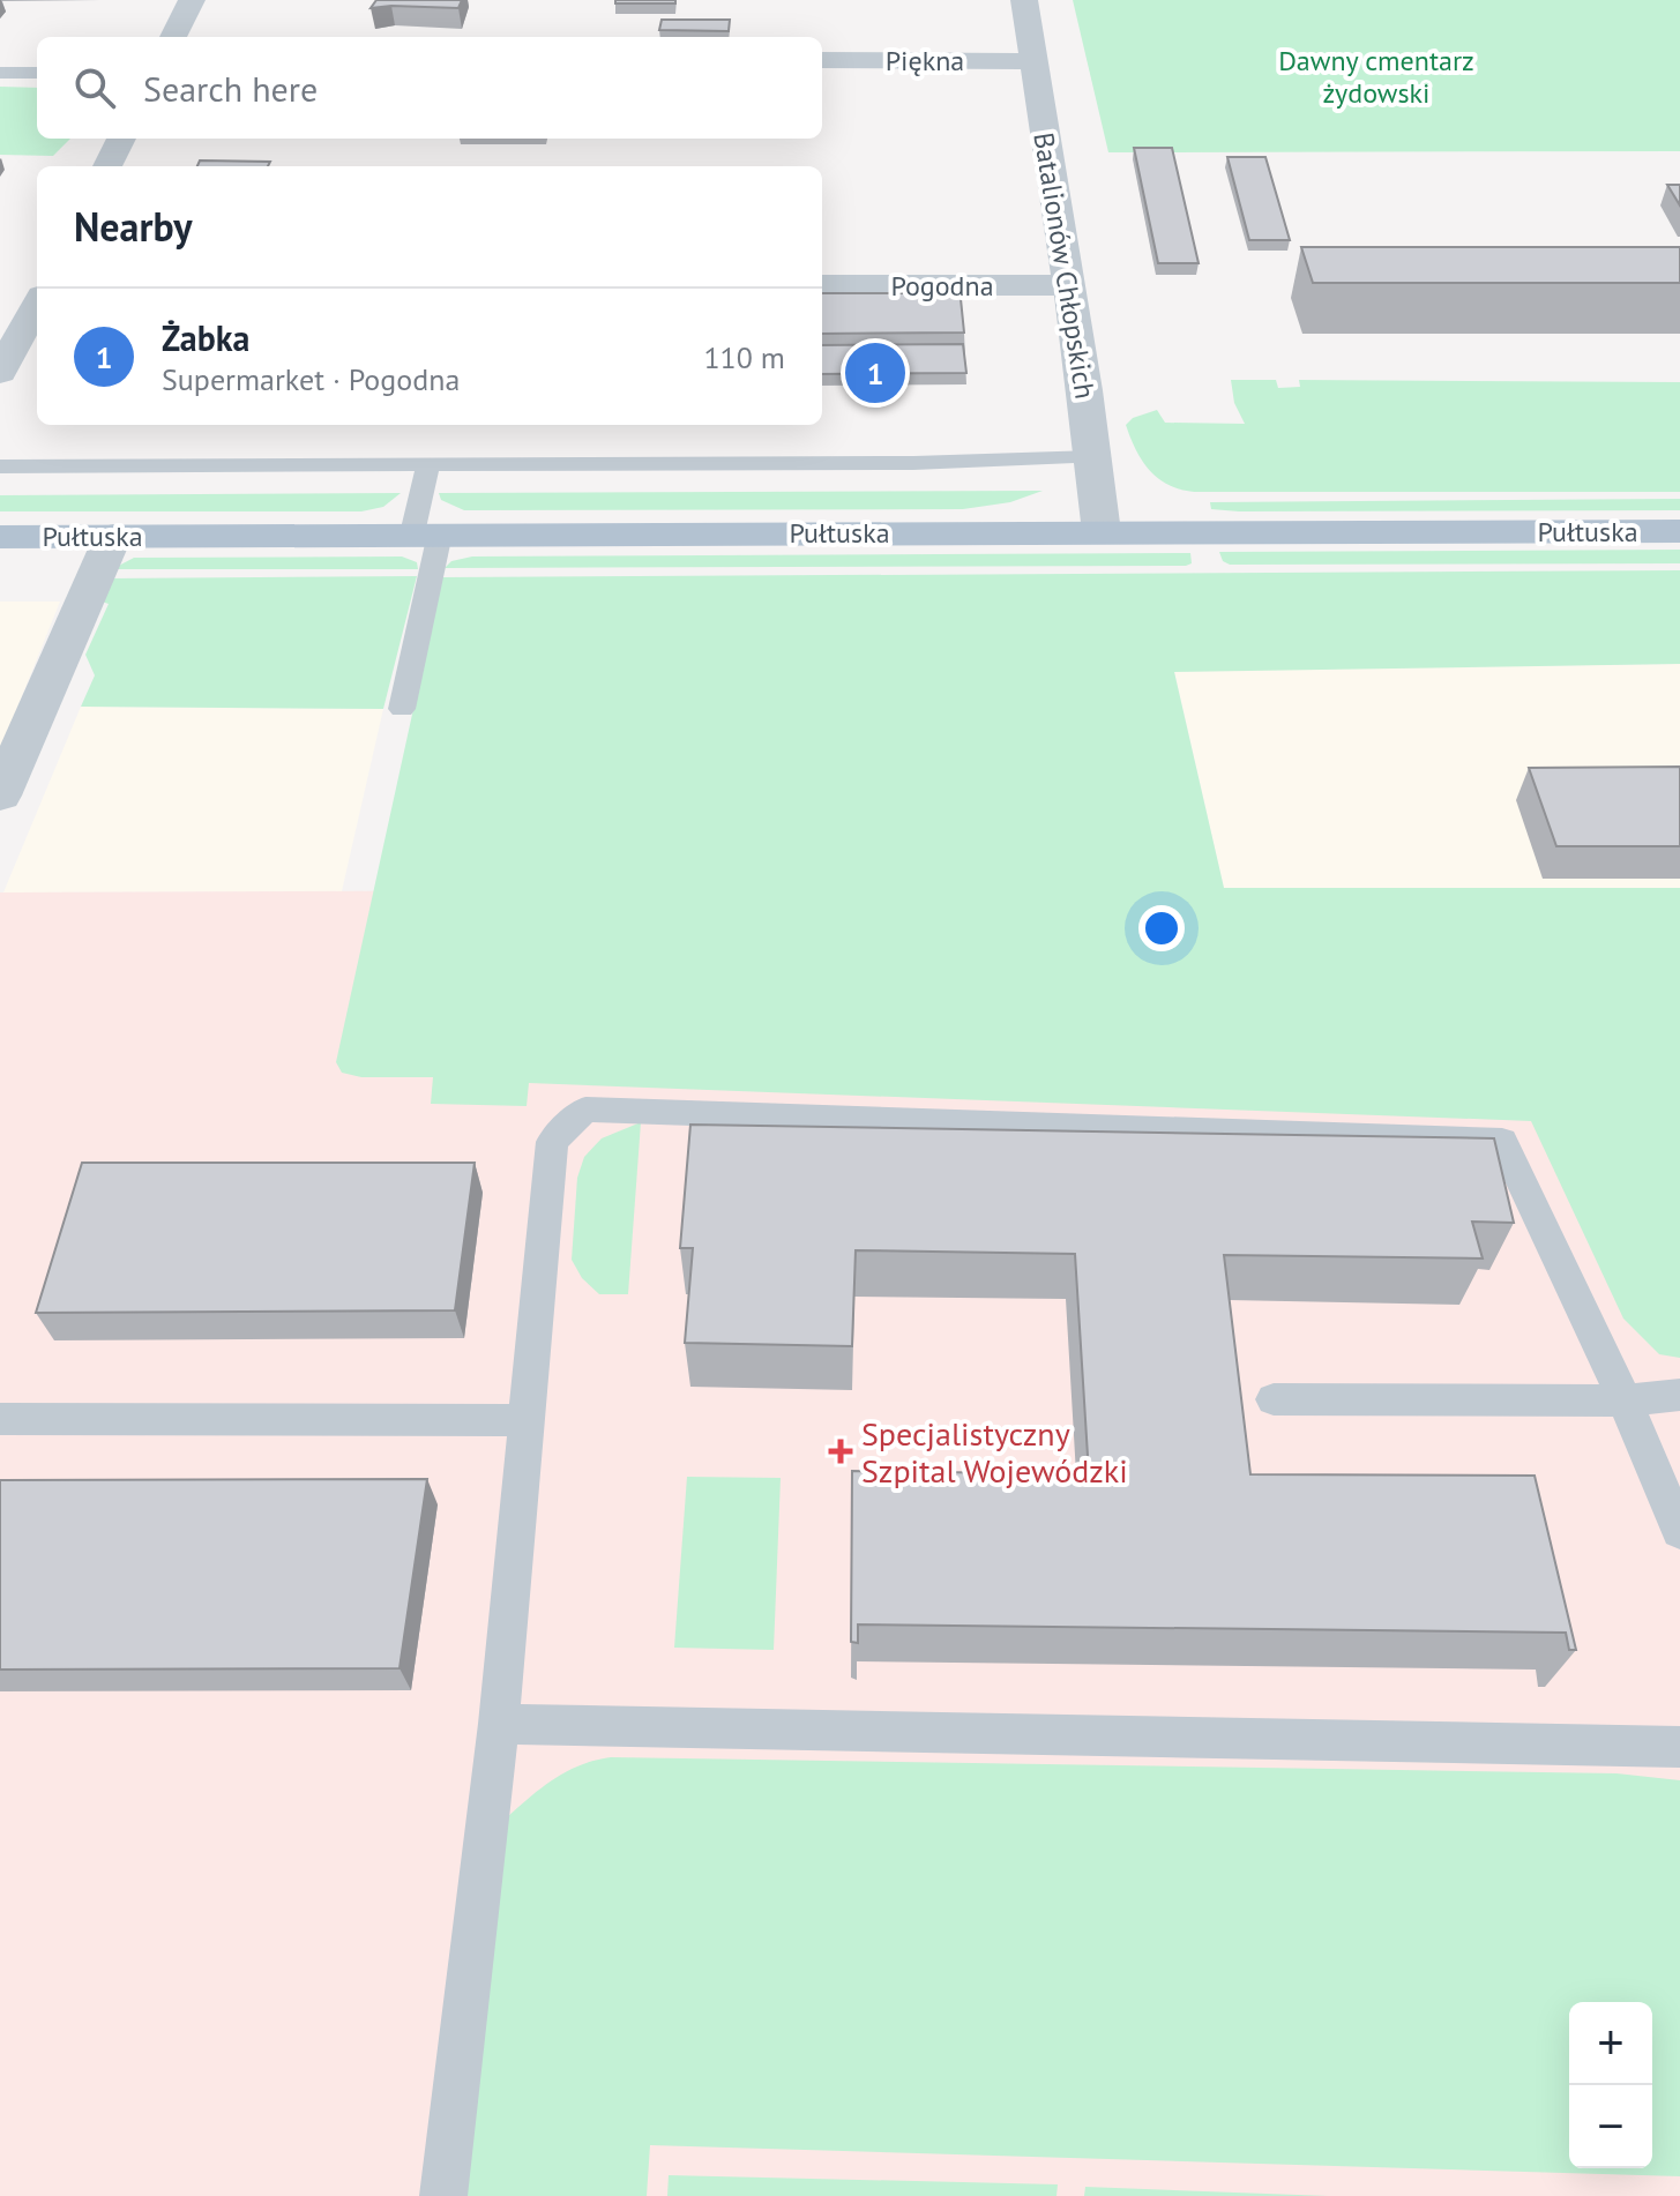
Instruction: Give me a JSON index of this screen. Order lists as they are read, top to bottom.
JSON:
{
  "streets": {
    "main road": ["Pułtuska"],
    "street": ["Piękna", "Batalionów Chłopskich", "Pogodna"]
  },
  "crossings": [
    ["Piękna", "Batalionów Chłopskich"],
    ["Batalionów Chłopskich", "Pogodna"],
    ["Batalionów Chłopskich", "Pułtuska"]
  ],
  "parks": ["Dawny cmentarz żydowski"],
  "places": {
    "health": ["Specjalistyczny Szpital Wojewódzki"]
  },
  "page": {
    "search": "Search here",
    "heading": "Nearby",
    "list": [
      {
        "mark": "1",
        "name": "Żabka",
        "note": "Supermarket · Pogodna",
        "value": "110 m"
      }
    ],
    "pins": "1",
    "map_buttons": ["+", "−"]
  }
}
